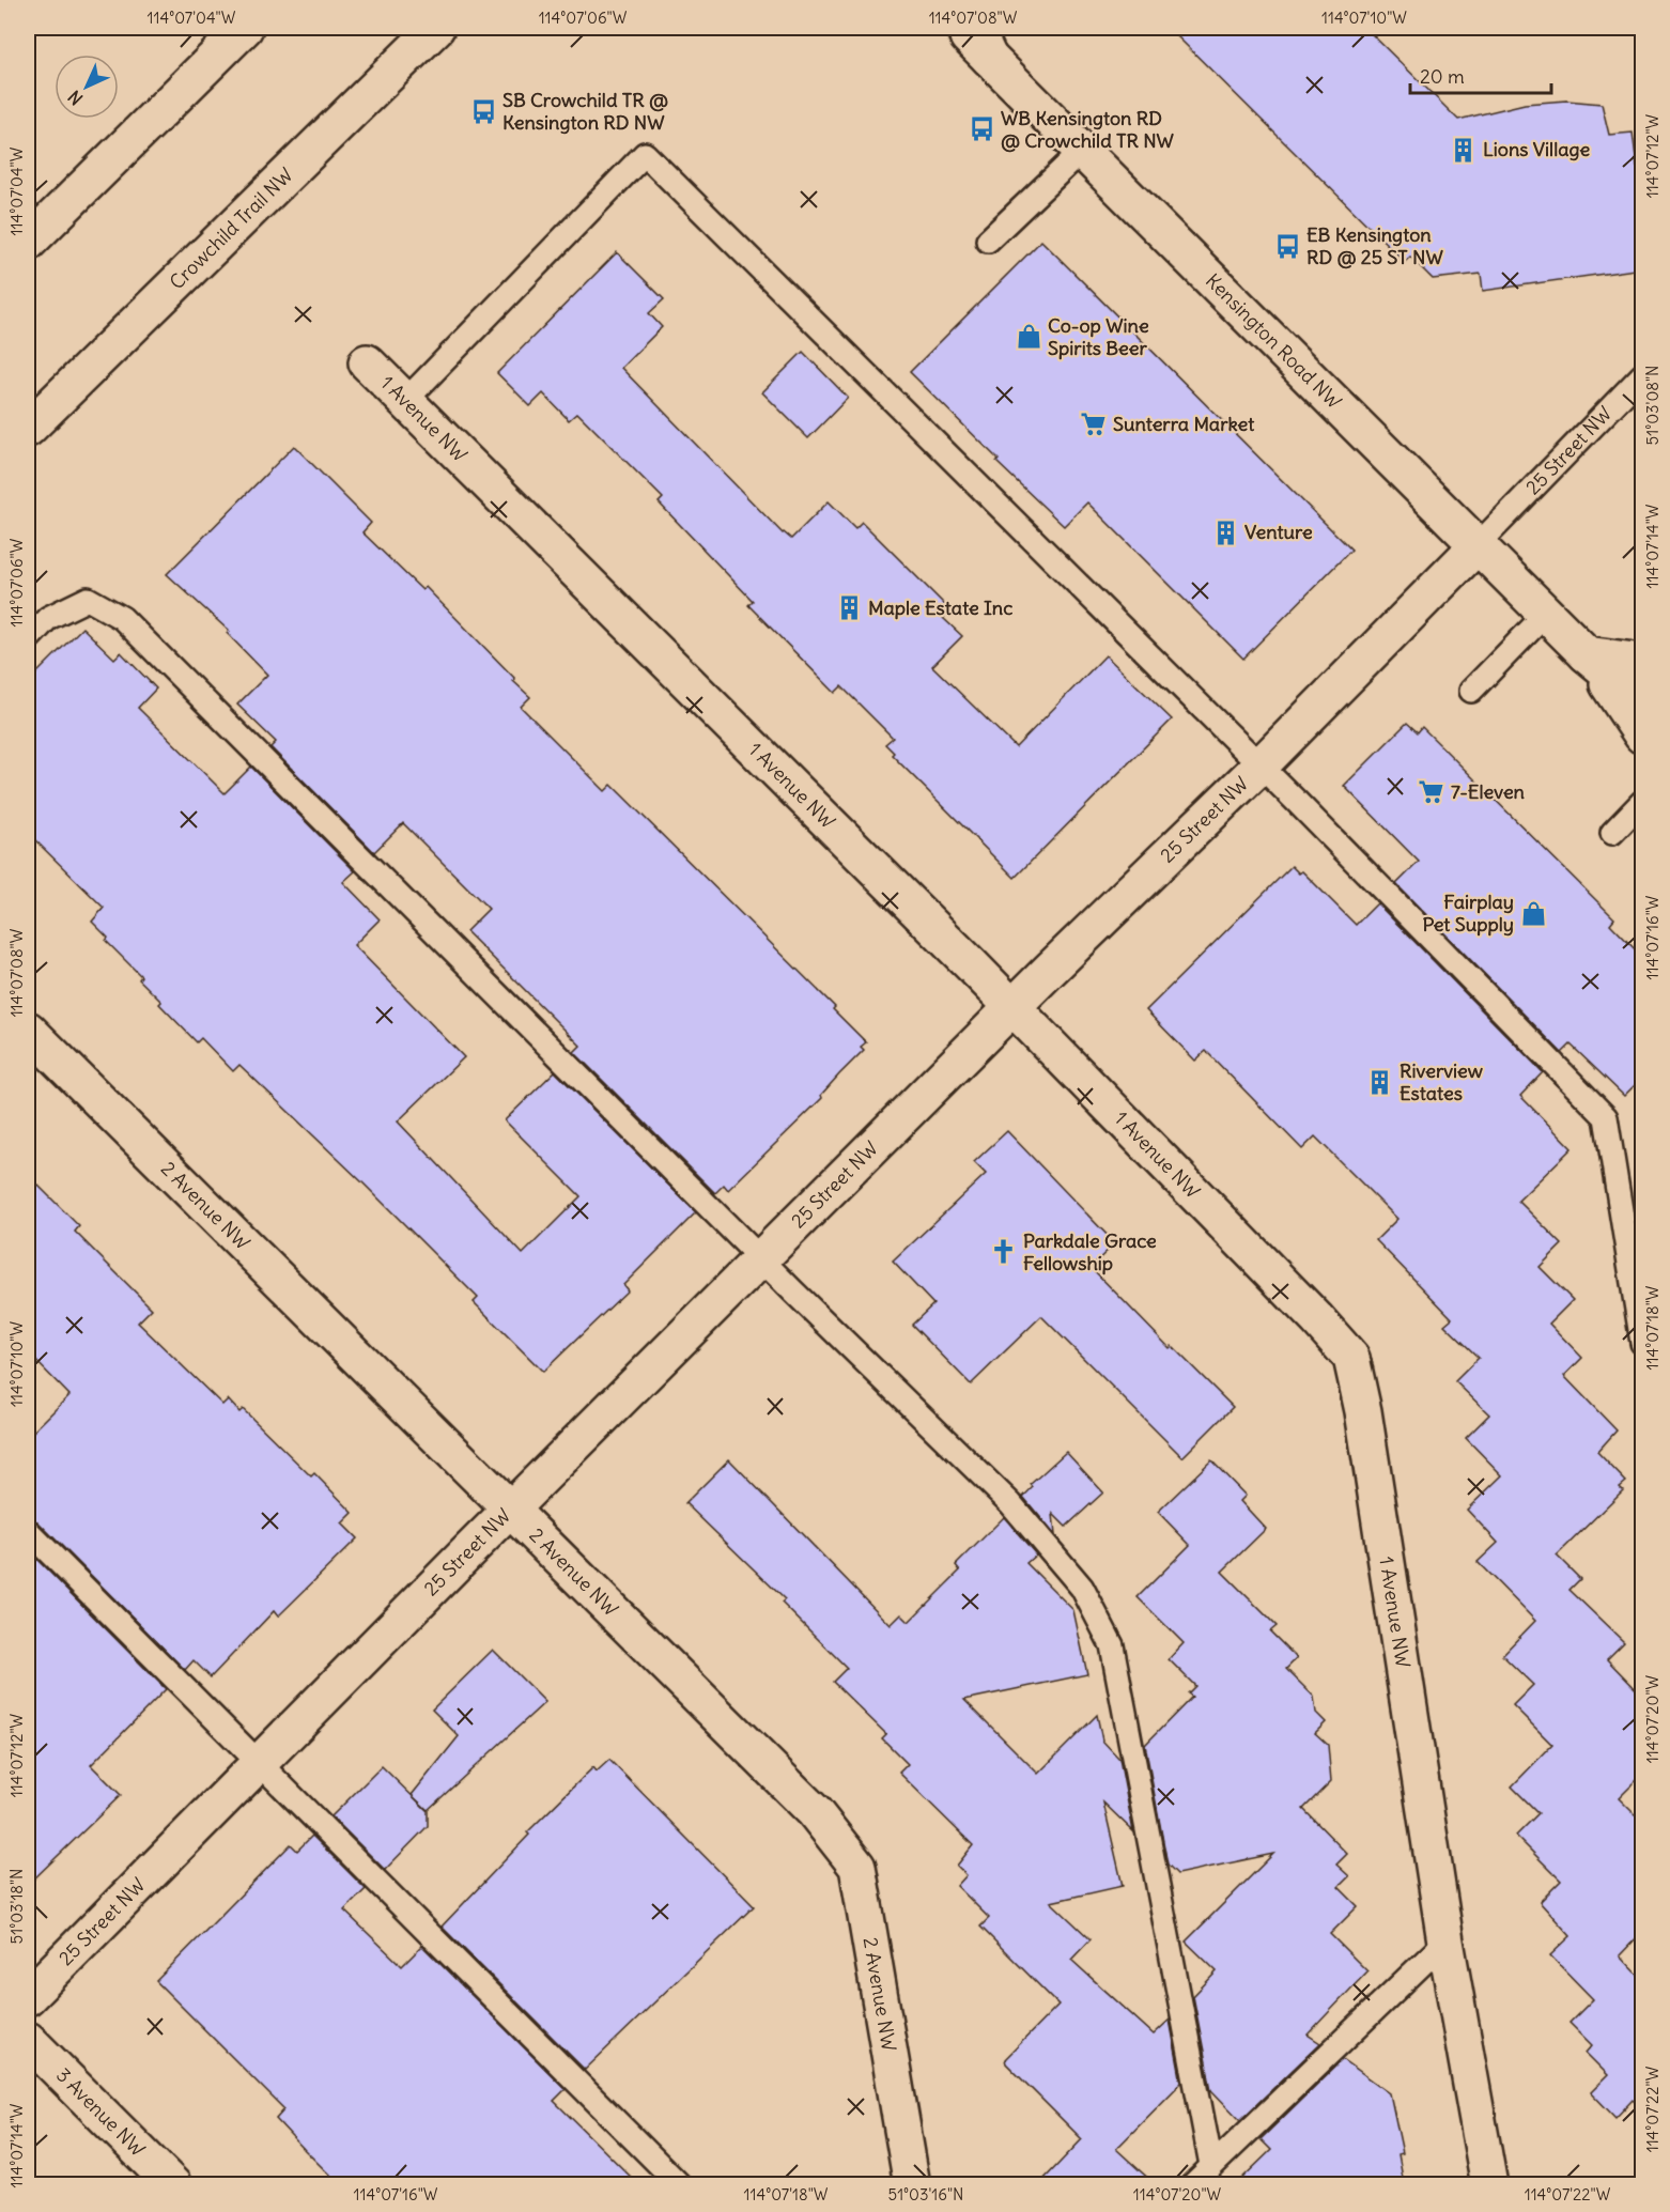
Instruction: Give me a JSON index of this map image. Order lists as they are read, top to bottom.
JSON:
{
  "streets": {
    "main road": [
      "Crowchild Trail NW",
      "Kensington Road NW",
      "1 Avenue NW",
      "25 Street NW",
      "2 Avenue NW",
      "3 Avenue NW"
    ]
  },
  "crossings": [
    ["Kensington Road NW", "25 Street NW"],
    ["1 Avenue NW", "25 Street NW"],
    ["25 Street NW", "2 Avenue NW"]
  ],
  "places": {
    "bus stop": ["SB Crowchild TR @ Kensington RD NW", "WB Kensington RD @ Crowchild TR NW", "EB Kensington RD @ 25 ST NW"],
    "building": [
      "Lions Village",
      "Venture",
      "Maple Estate Inc",
      "Riverview Estates"
    ],
    "shop": ["Co-op Wine Spirits Beer", "Fairplay Pet Supply"],
    "supermarket": ["Sunterra Market", "7-Eleven"],
    "church": ["Parkdale Grace Fellowship"]
  },
  "scale_bar": "20 m",
  "north": "bottom left",
  "coordinates": [
    "114°07'04\"W",
    "114°07'06\"W",
    "114°07'08\"W",
    "114°07'10\"W",
    "114°07'12\"W",
    "51°03'08\"N",
    "114°07'14\"W",
    "114°07'16\"W",
    "114°07'18\"W",
    "114°07'20\"W",
    "51°03'18\"N",
    "114°07'22\"W",
    "51°03'16\"N"
  ]
}
